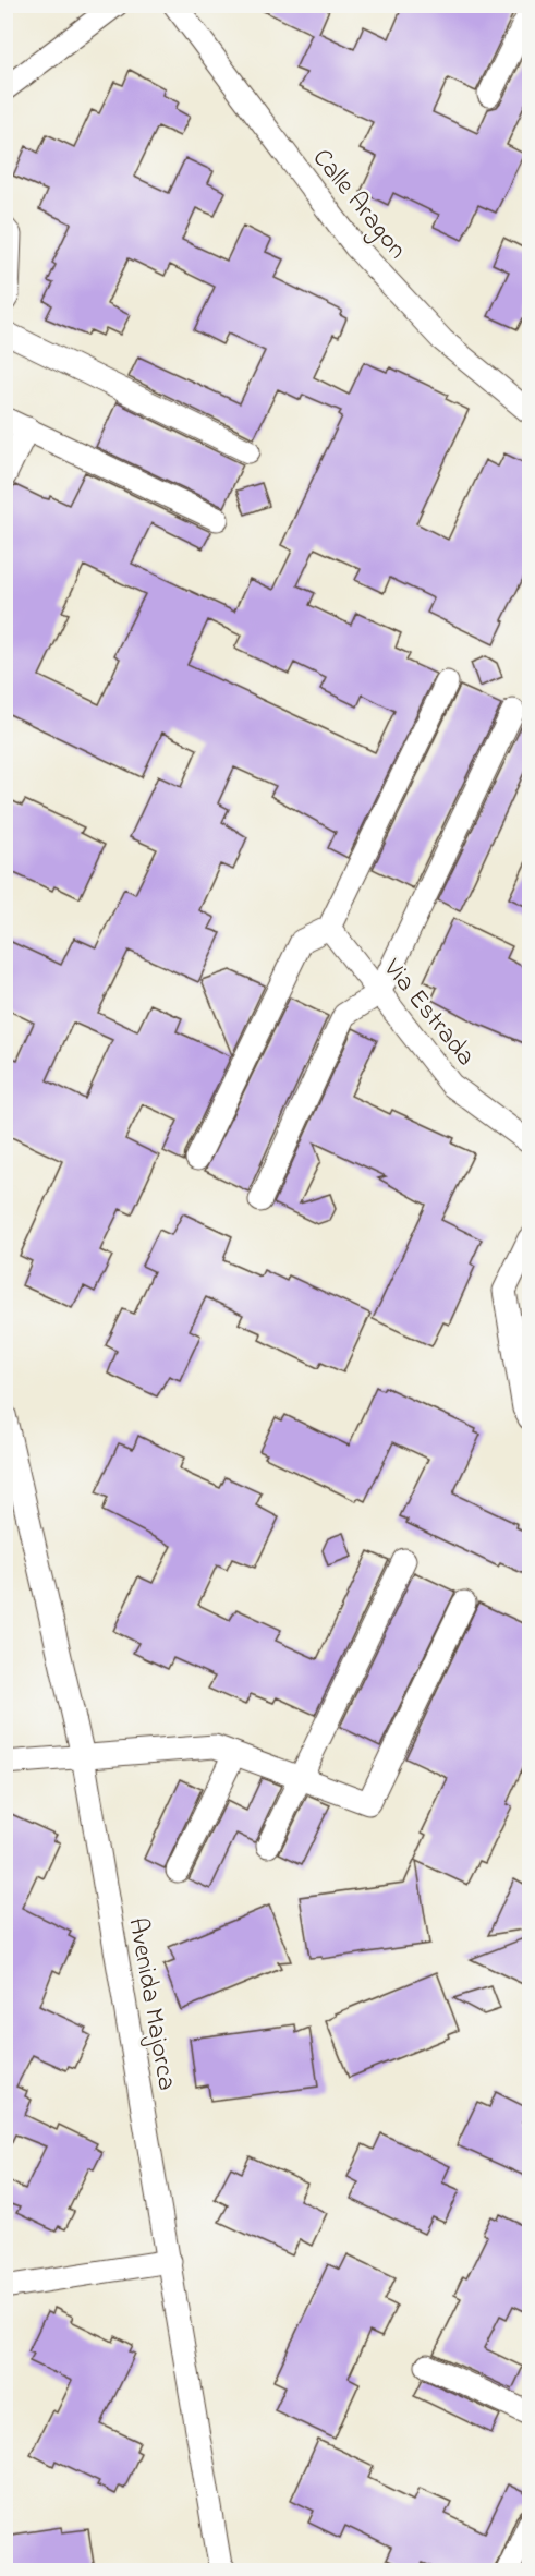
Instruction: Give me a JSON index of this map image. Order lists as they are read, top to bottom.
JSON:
{
  "streets": {
    "street": ["Calle Aragon", "Via Estrada", "Avenida Majorca"]
  }
}
